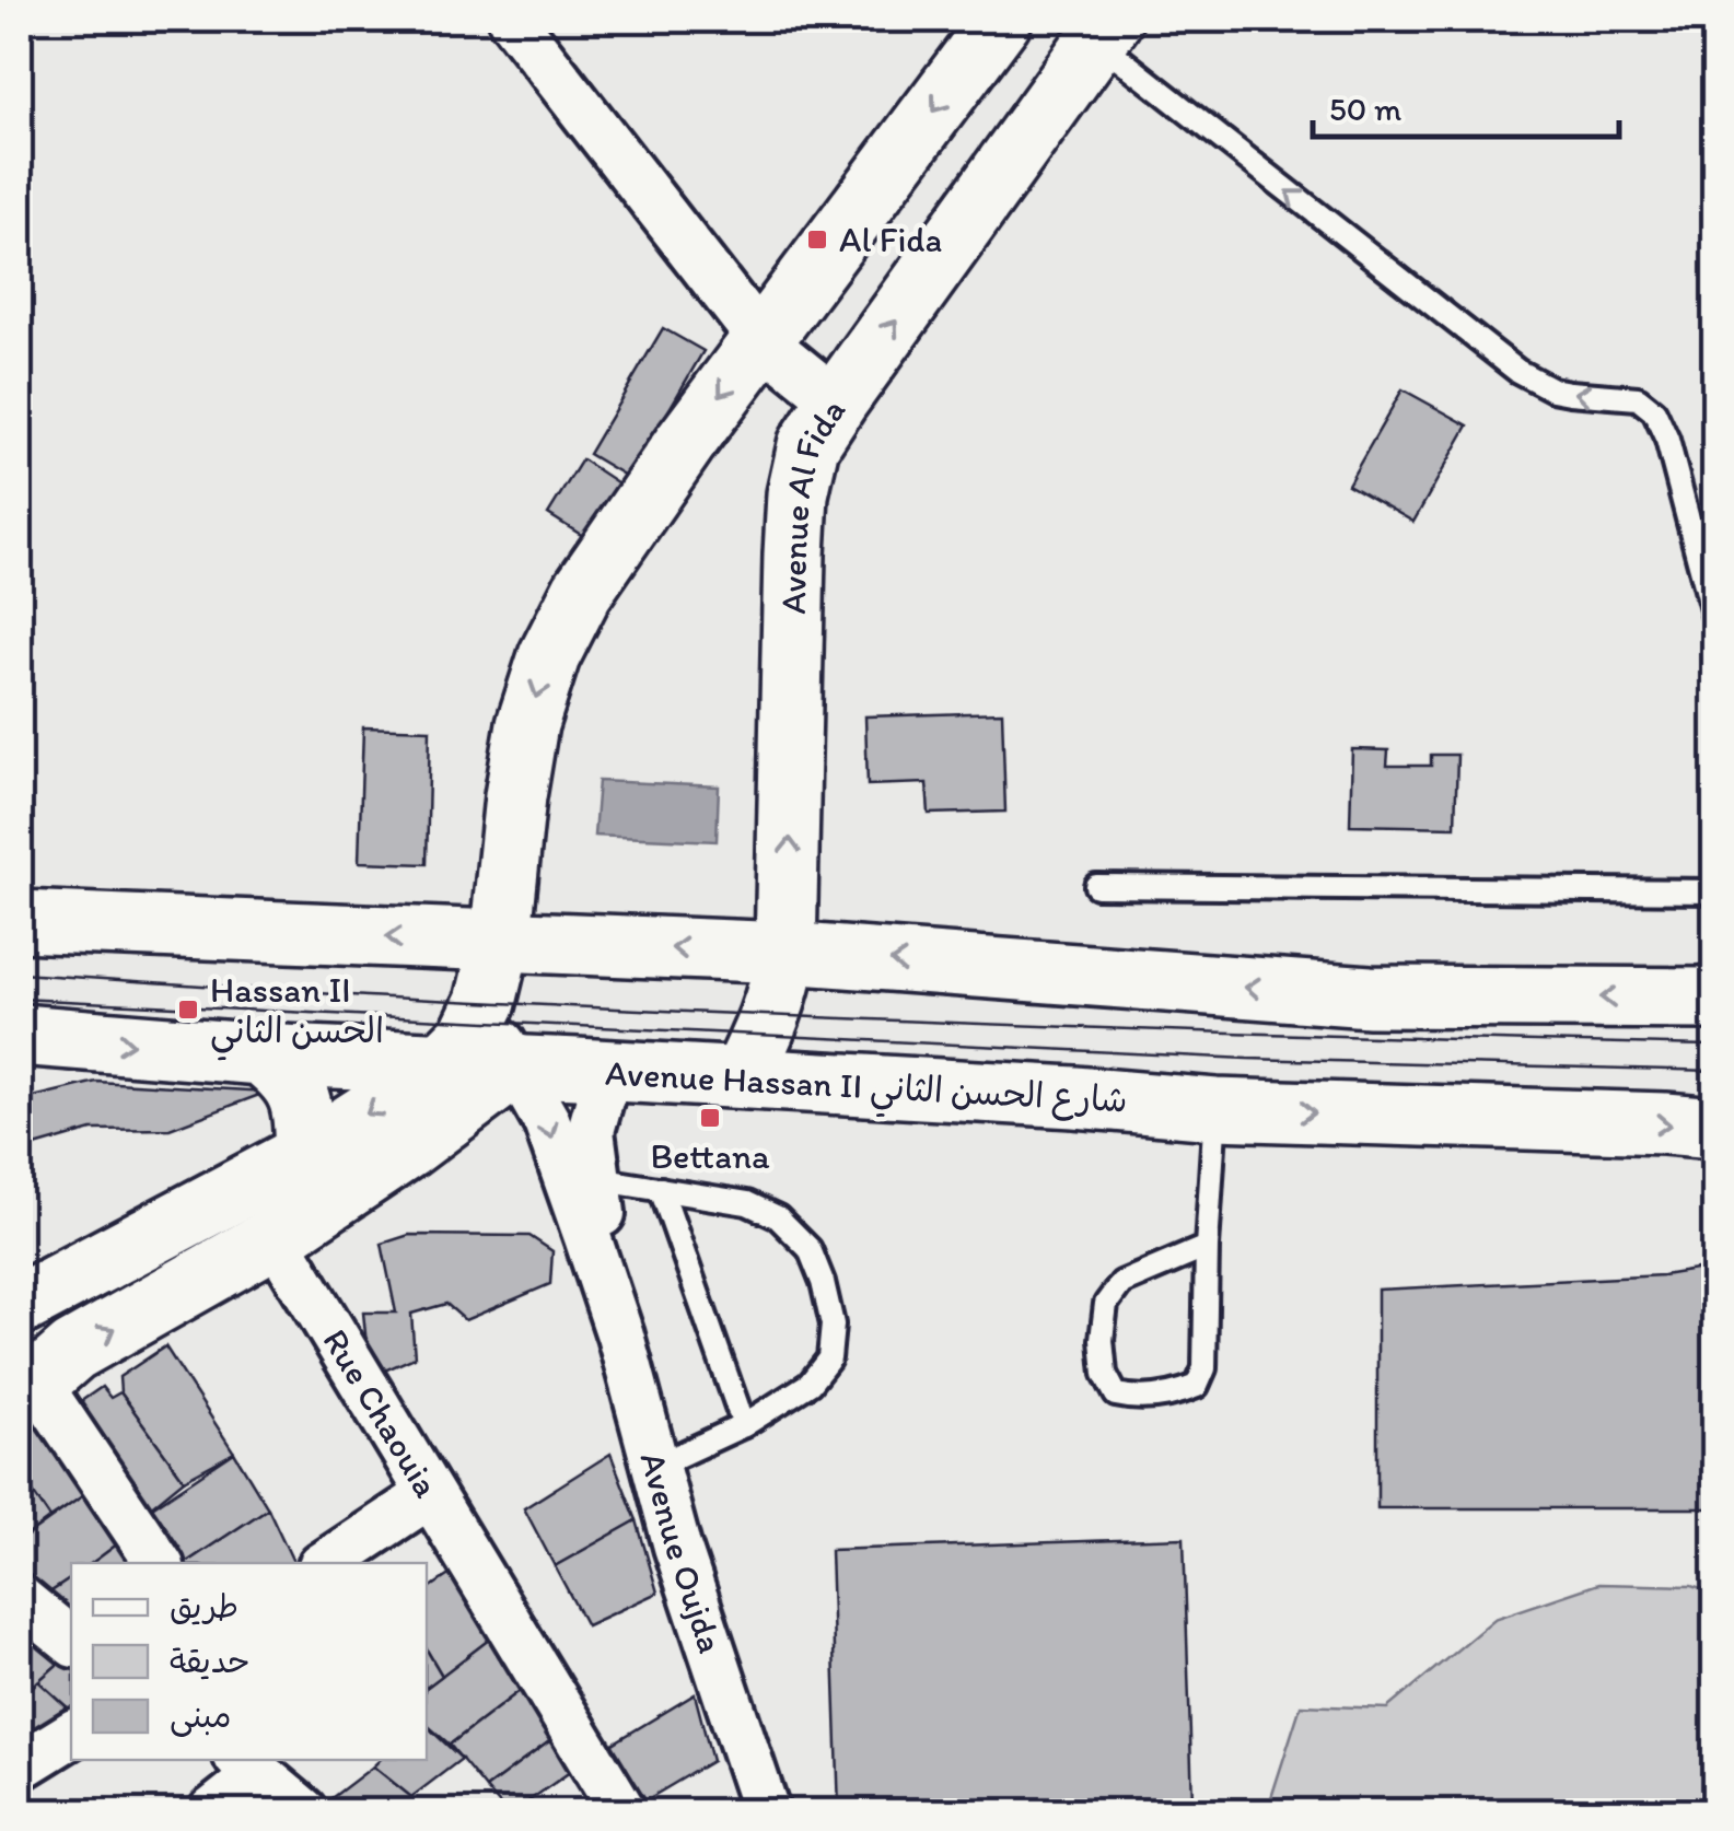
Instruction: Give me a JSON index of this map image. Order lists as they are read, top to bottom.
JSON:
{
  "streets": {
    "main road": ["Avenue Al Fida", "Avenue Hassan II شارع الحسن الثاني"],
    "street": ["Rue Chaouia", "Avenue Oujda"]
  },
  "crossings": [
    ["Avenue Al Fida", "Avenue Hassan II شارع الحسن الثاني"],
    ["Avenue Hassan II شارع الحسن الثاني", "Avenue Oujda"]
  ],
  "places": {
    "transit": ["Al Fida", "Hassan II الحسن الثاني", "Bettana"]
  },
  "legend": ["طريق", "حديقة", "مبنى"],
  "scale_bar": "50 m"
}
